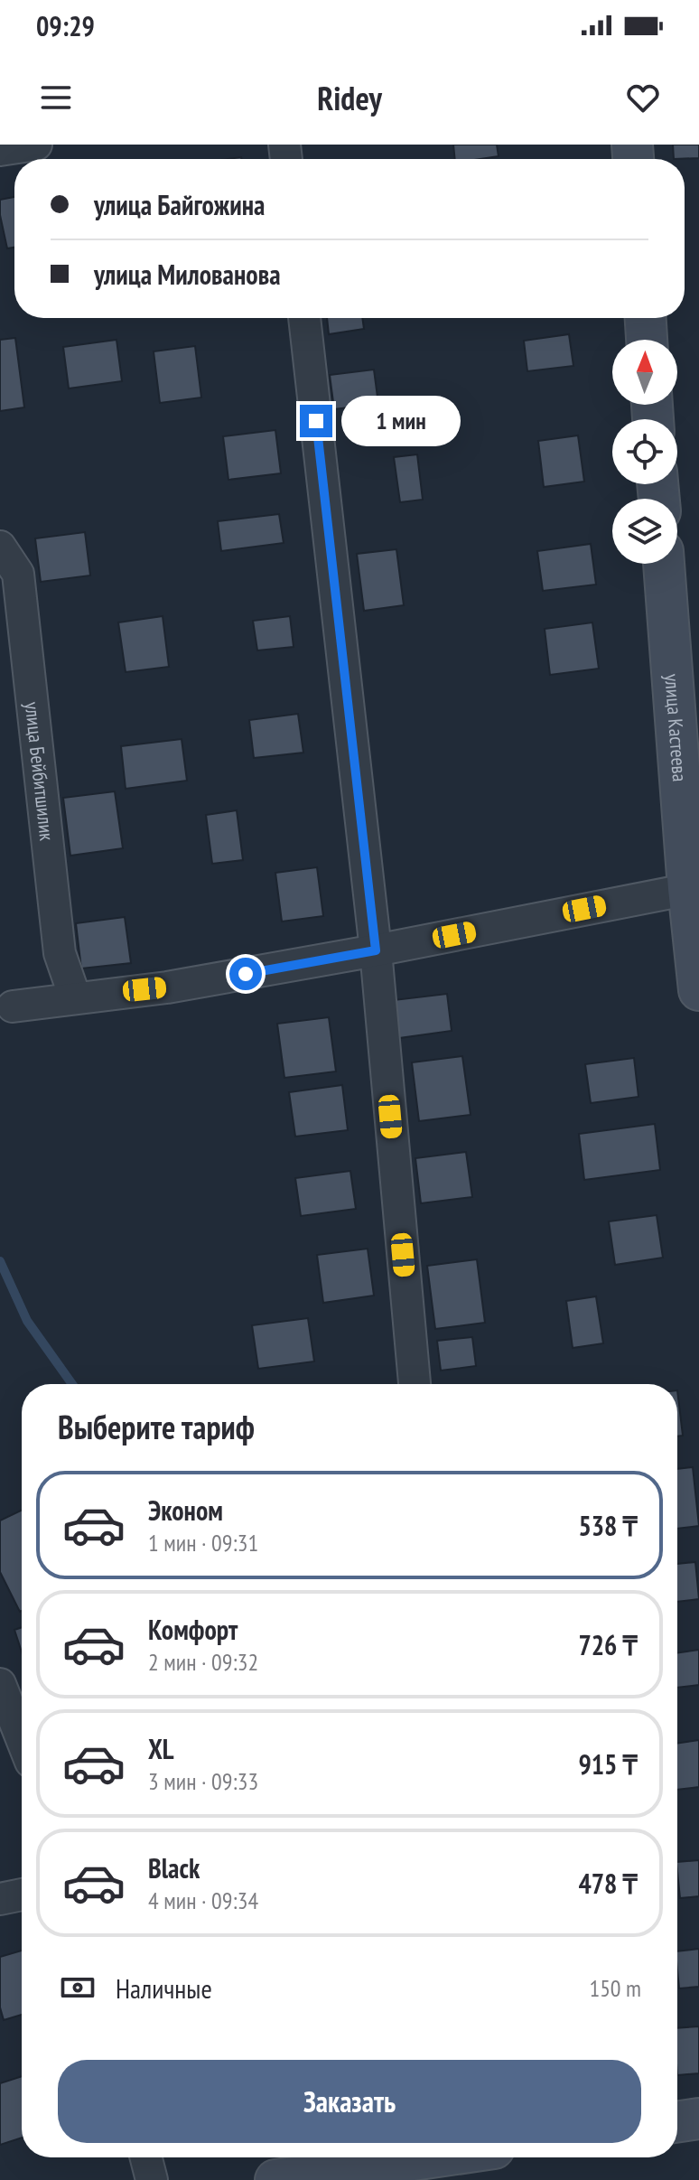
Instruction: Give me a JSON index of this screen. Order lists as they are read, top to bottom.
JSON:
{
  "streets": {
    "street": ["улица Кастеева", "улица Бейбитшилик"]
  },
  "north": "top",
  "page": {
    "status": "09:29",
    "header": "Ridey",
    "banner": ["улица Байгожина", "улица Милованова"],
    "bubble": "1 мин",
    "heading": "Выберите тариф",
    "list": [
      {
        "name": "Эконом",
        "note": "1 мин · 09:31",
        "value": "538 ₸"
      },
      {
        "name": "Комфорт",
        "note": "2 мин · 09:32",
        "value": "726 ₸"
      },
      {
        "name": "XL",
        "note": "3 мин · 09:33",
        "value": "915 ₸"
      },
      {
        "name": "Black",
        "note": "4 мин · 09:34",
        "value": "478 ₸"
      }
    ],
    "pay": ["Наличные", "150 m"],
    "buttons": "Заказать"
  }
}
